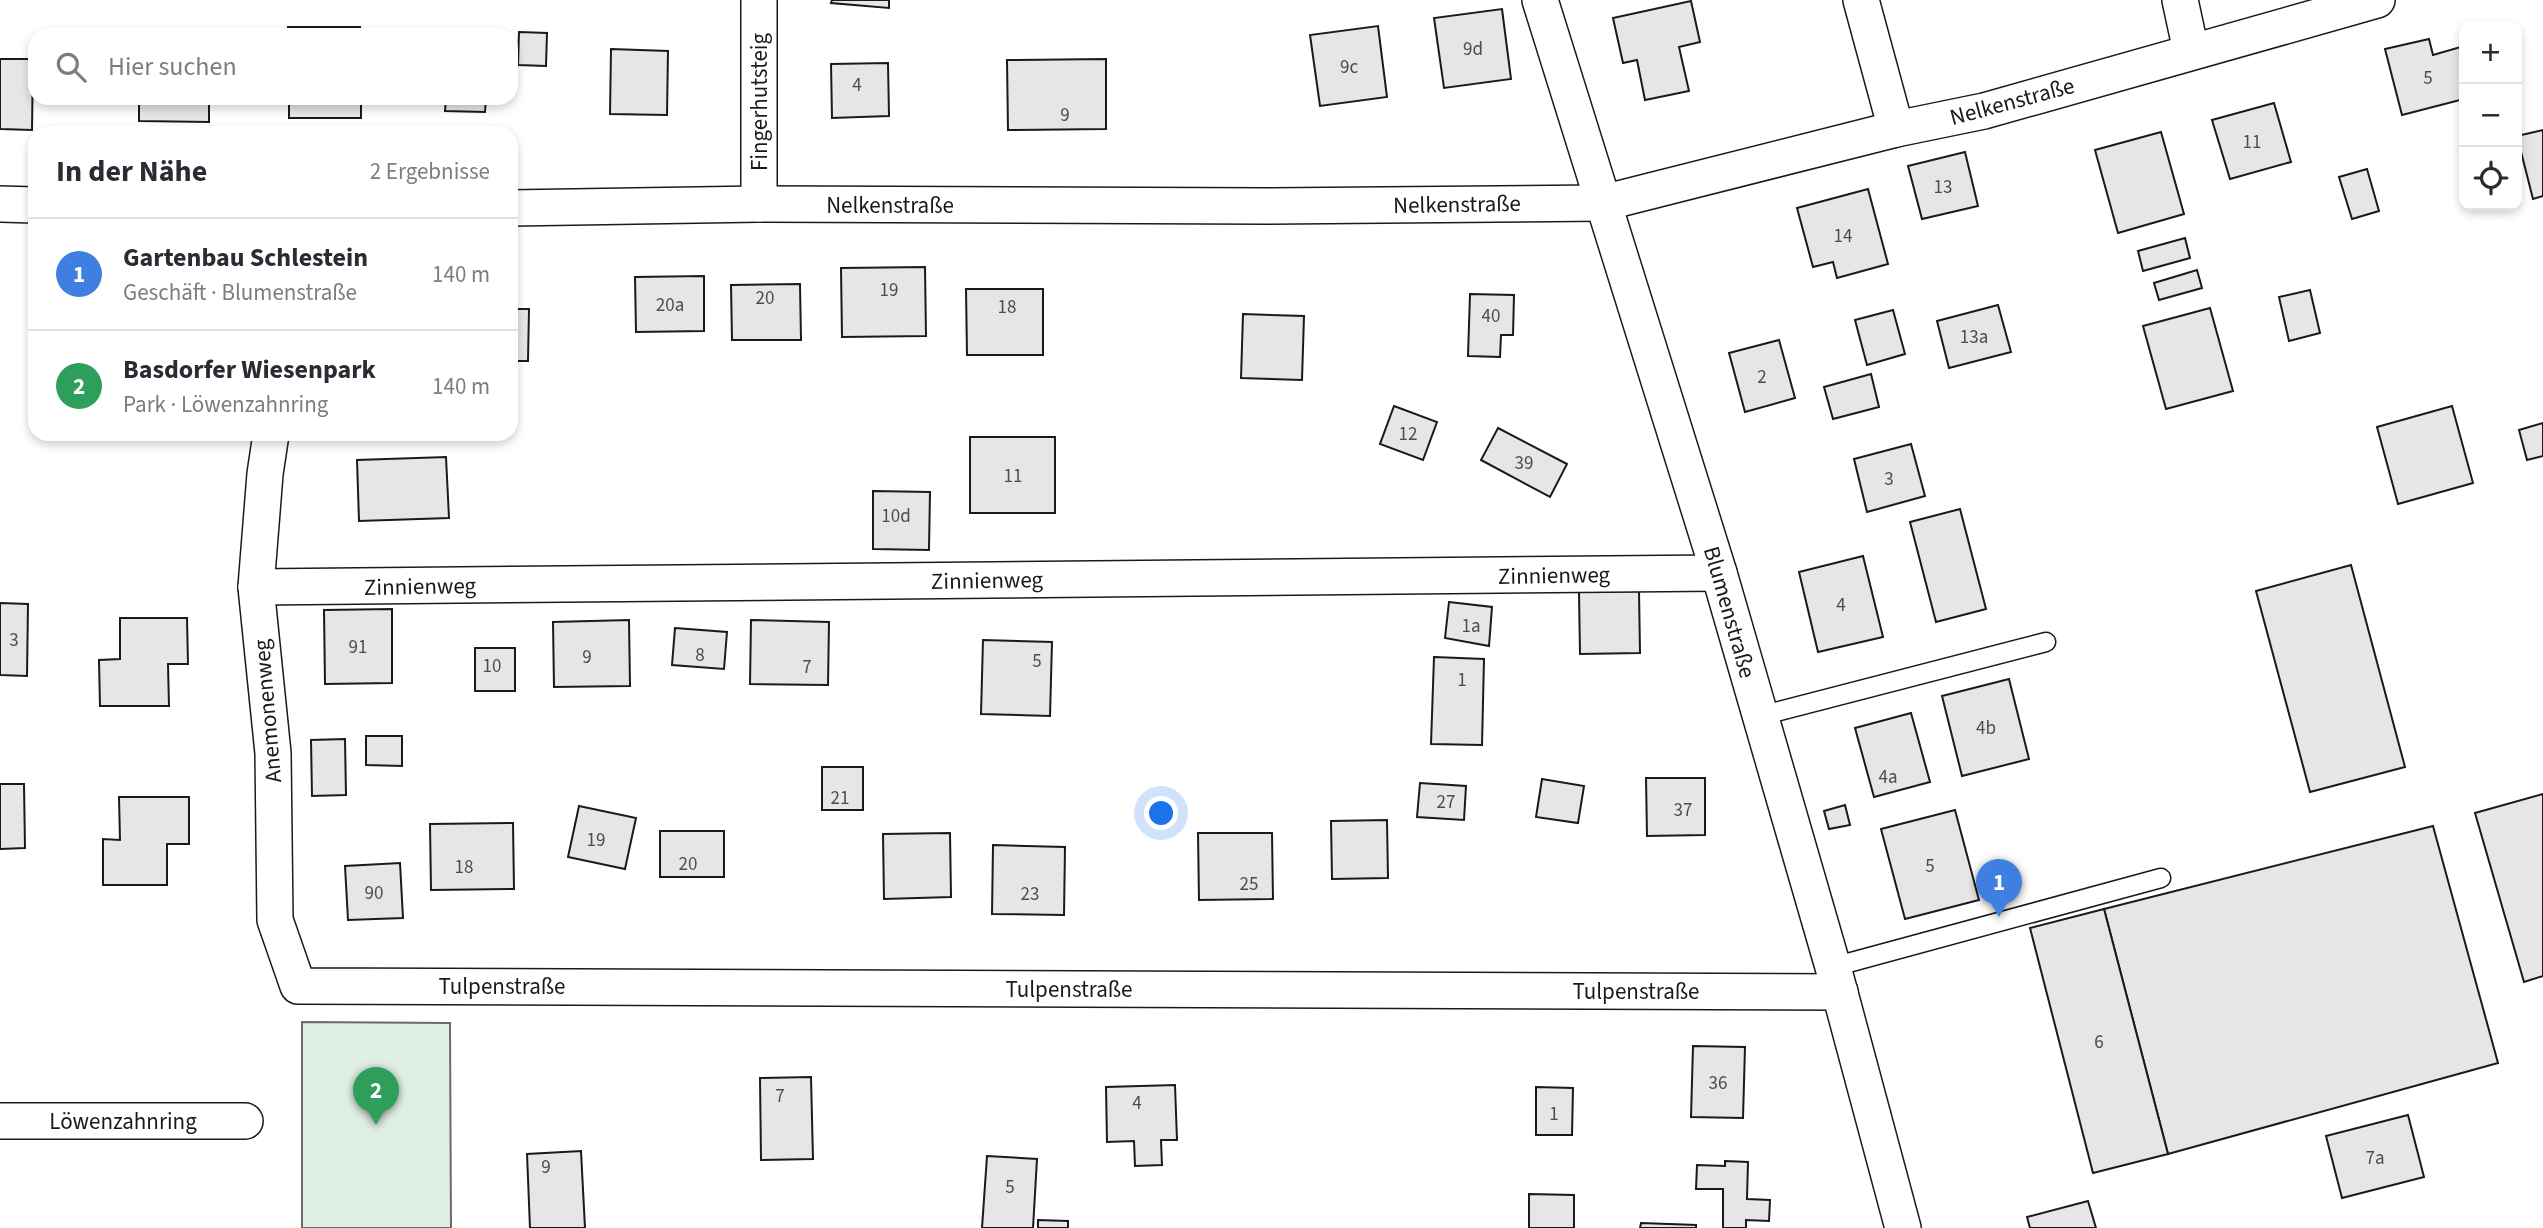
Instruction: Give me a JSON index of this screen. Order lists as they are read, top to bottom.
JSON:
{
  "streets": {
    "street": [
      "Nelkenstraße",
      "Fingerhutsteig",
      "Zinnienweg",
      "Blumenstraße",
      "Anemonenweg",
      "Tulpenstraße",
      "Löwenzahnring"
    ]
  },
  "crossings": [
    ["Nelkenstraße", "Fingerhutsteig"],
    ["Nelkenstraße", "Blumenstraße"],
    ["Zinnienweg", "Blumenstraße"],
    ["Zinnienweg", "Anemonenweg"],
    ["Blumenstraße", "Tulpenstraße"],
    ["Anemonenweg", "Tulpenstraße"]
  ],
  "house_numbers": [
    "9d",
    "9c",
    "5",
    "4",
    "9",
    "11",
    "13",
    "14",
    "19",
    "20",
    "20a",
    "18",
    "40",
    "13a",
    "2",
    "12",
    "39",
    "11",
    "3",
    "10d",
    "4",
    "1a",
    "3",
    "91",
    "8",
    "9",
    "5",
    "10",
    "7",
    "1",
    "4b",
    "4a",
    "21",
    "27",
    "37",
    "19",
    "20",
    "5",
    "18",
    "25",
    "90",
    "23",
    "6",
    "36",
    "7",
    "4",
    "1",
    "7a",
    "9",
    "5"
  ],
  "page": {
    "map_buttons": ["+", "−"],
    "search": "Hier suchen",
    "heading": ["In der Nähe", "2 Ergebnisse"],
    "list": [
      {
        "mark": "1",
        "name": "Gartenbau Schlestein",
        "note": "Geschäft · Blumenstraße",
        "value": "140 m"
      },
      {
        "mark": "2",
        "name": "Basdorfer Wiesenpark",
        "note": "Park · Löwenzahnring",
        "value": "140 m"
      }
    ],
    "pins": ["1", "2"]
  }
}
